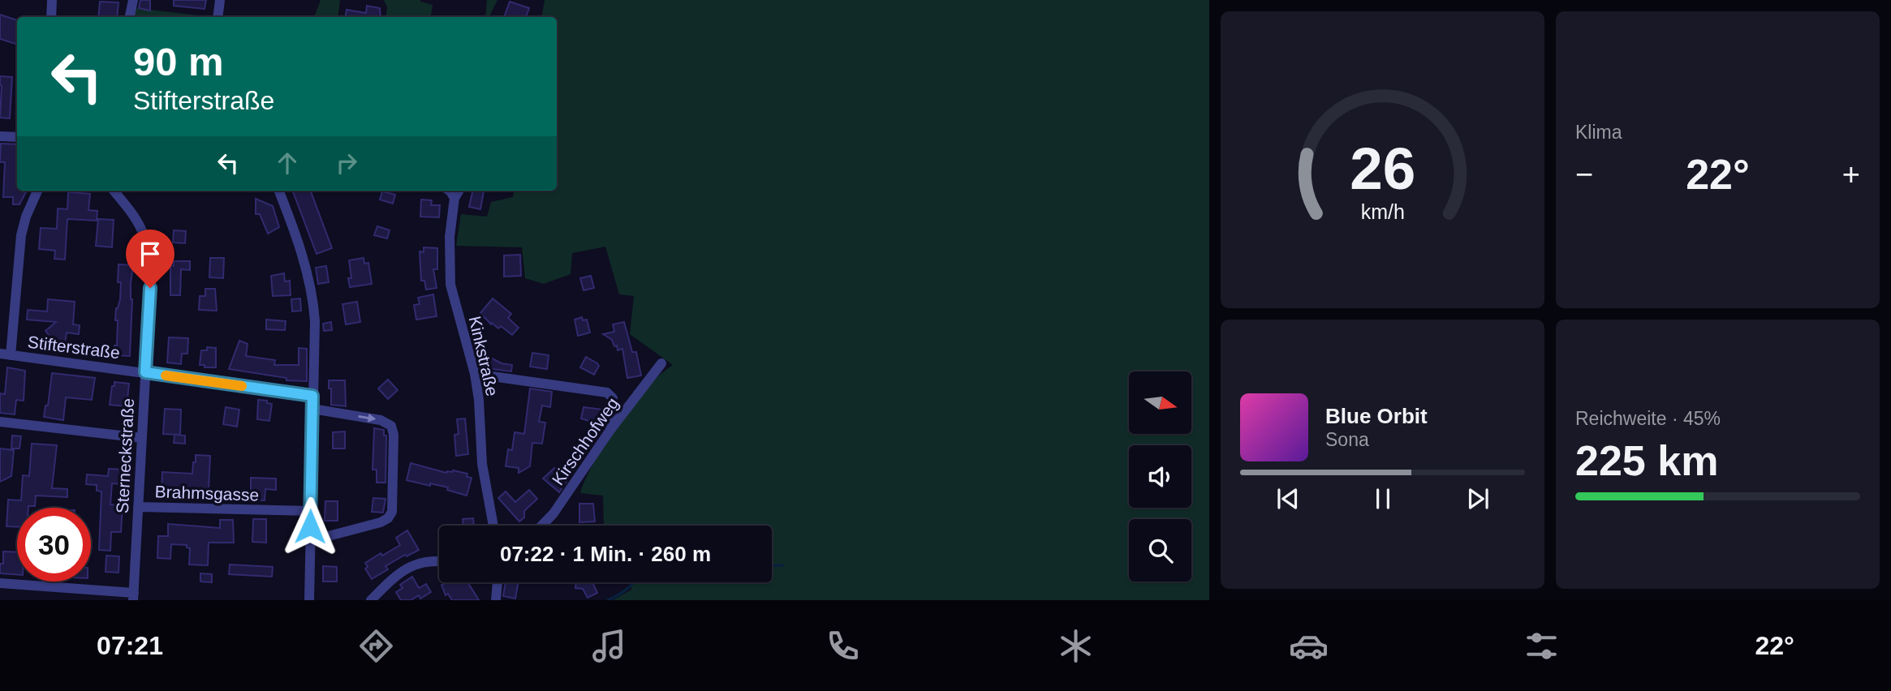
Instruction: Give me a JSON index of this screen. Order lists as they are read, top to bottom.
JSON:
{
  "streets": {
    "street": [
      "Stifterstraße",
      "Kinkstraße",
      "Kirschhofweg",
      "Sterneckstraße",
      "Brahmsgasse"
    ]
  },
  "crossings": [
    ["Stifterstraße", "Sterneckstraße"],
    ["Sterneckstraße", "Brahmsgasse"]
  ],
  "north": "right",
  "page": {
    "tile": [
      "Klima",
      ["Reichweite · 45%", "225 km"]
    ],
    "turn": ["90 m", "Stifterstraße"],
    "heat": ["−", "22°", "+"],
    "song": ["Blue Orbit", "Sona"],
    "limit": "30",
    "trip": "07:22 · 1 Min. · 260 m",
    "tabs": ["07:21", "22°"],
    "gauge": ["26", "km/h"]
  }
}
